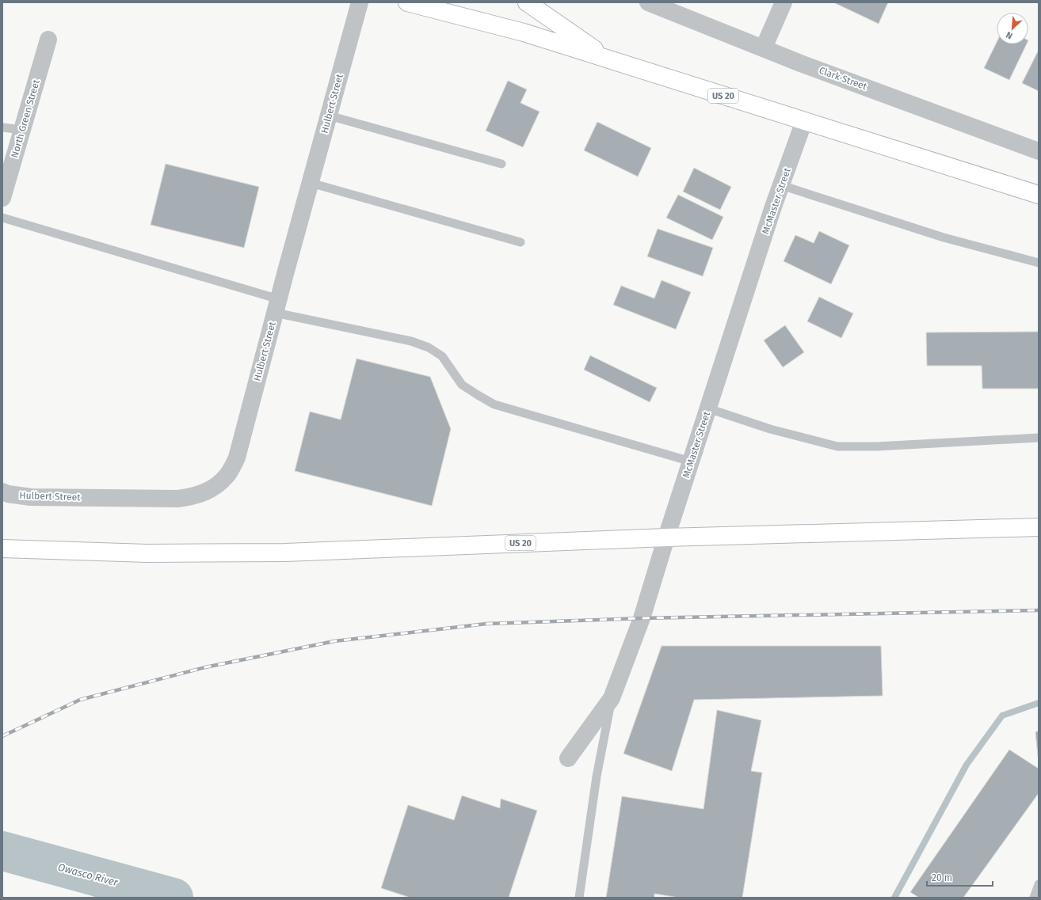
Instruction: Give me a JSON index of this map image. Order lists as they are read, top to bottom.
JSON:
{
  "streets": {
    "highway": ["US 20"],
    "street": [
      "Clark Street",
      "Hulbert Street",
      "North Green Street",
      "McMaster Street"
    ]
  },
  "crossings": [
    ["US 20", "McMaster Street"]
  ],
  "water": ["Owasco River"],
  "scale_bar": "20 m",
  "north": "bottom left"
}
